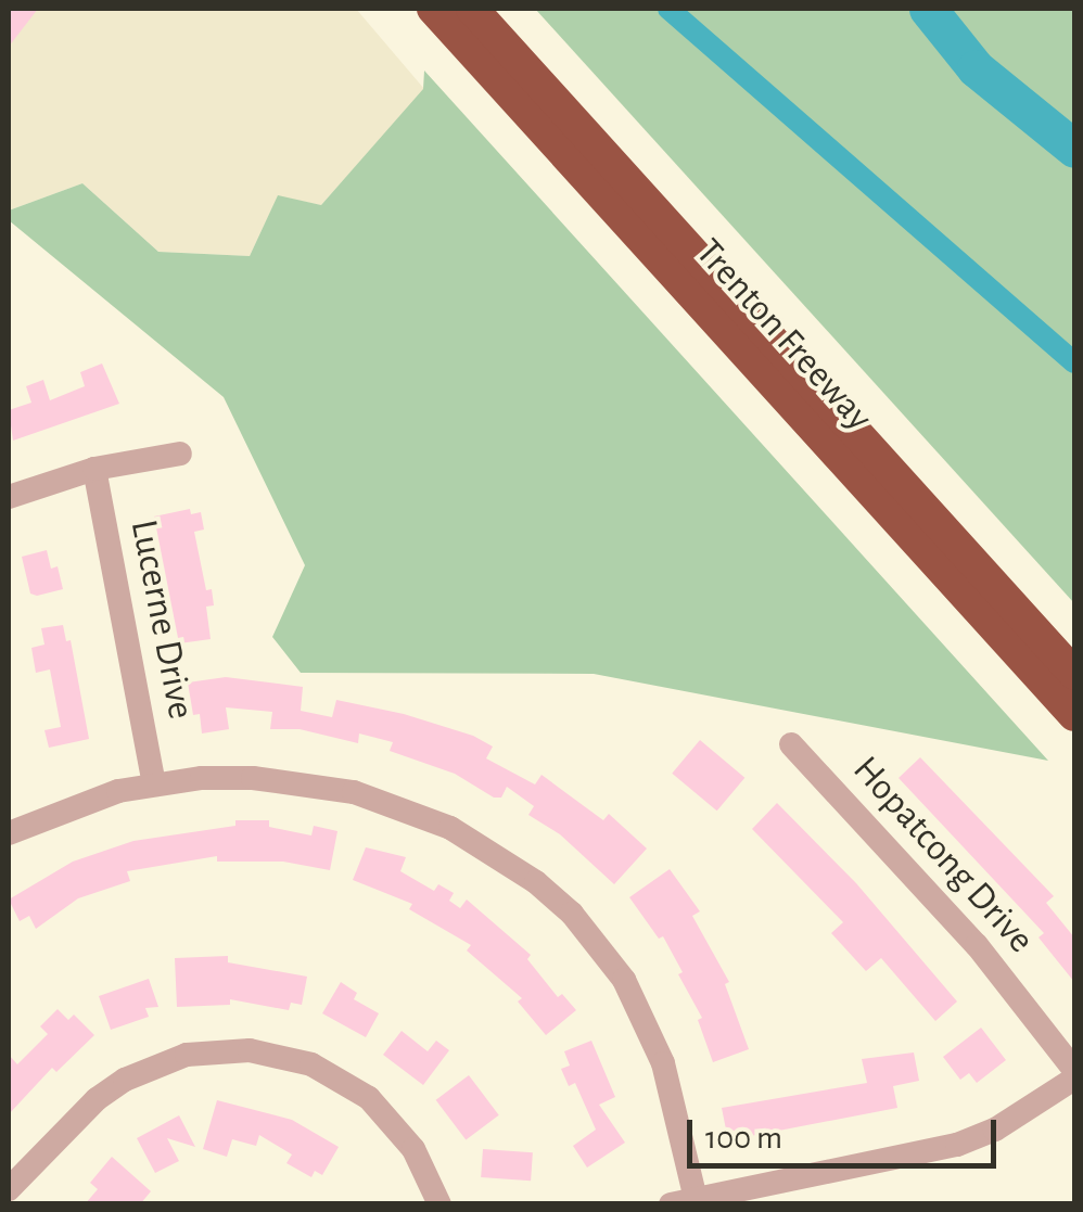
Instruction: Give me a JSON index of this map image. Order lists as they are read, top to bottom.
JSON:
{
  "streets": {
    "highway": ["Trenton Freeway"],
    "street": ["Lucerne Drive", "Hopatcong Drive"]
  },
  "scale_bar": "100 m"
}
